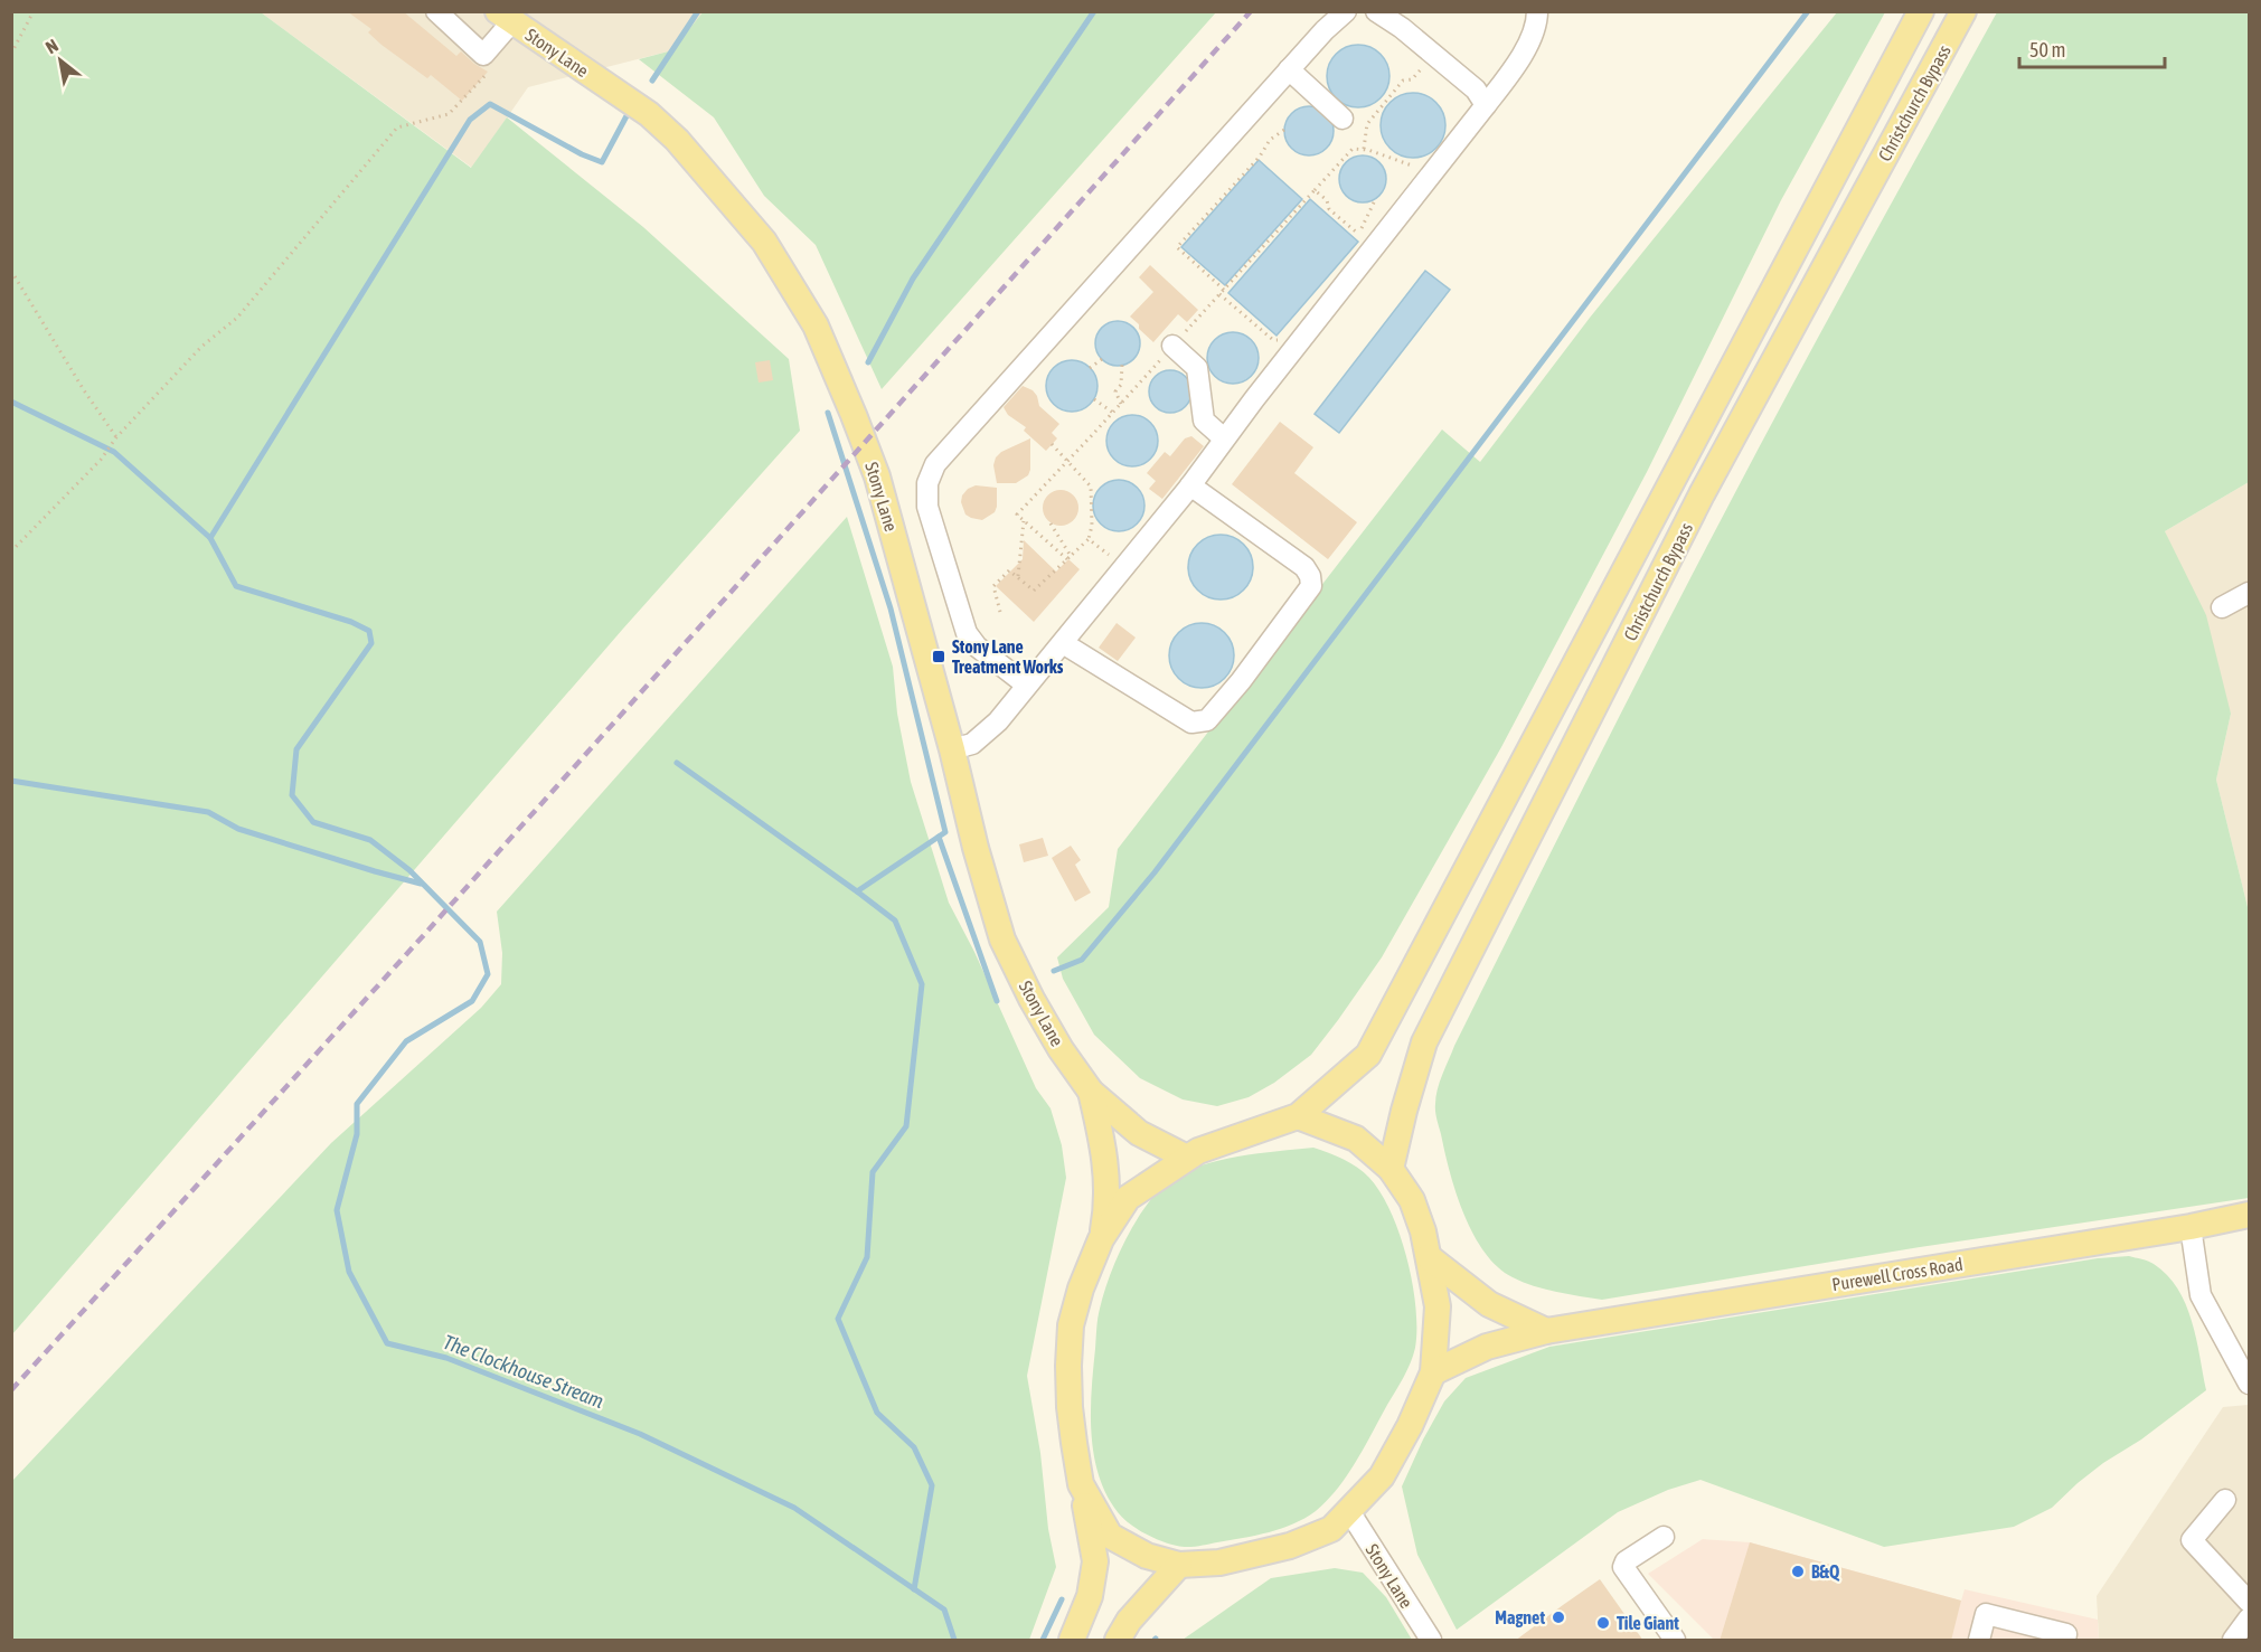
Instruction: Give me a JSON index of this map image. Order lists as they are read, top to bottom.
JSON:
{
  "streets": {
    "main road": ["Stony Lane", "Christchurch Bypass", "Purewell Cross Road"]
  },
  "water": ["The Clockhouse Stream"],
  "places": {
    "transit": ["Stony Lane Treatment Works"],
    "other": ["B&Q", "Magnet", "Tile Giant"]
  },
  "scale_bar": "50 m",
  "north": "top left"
}
